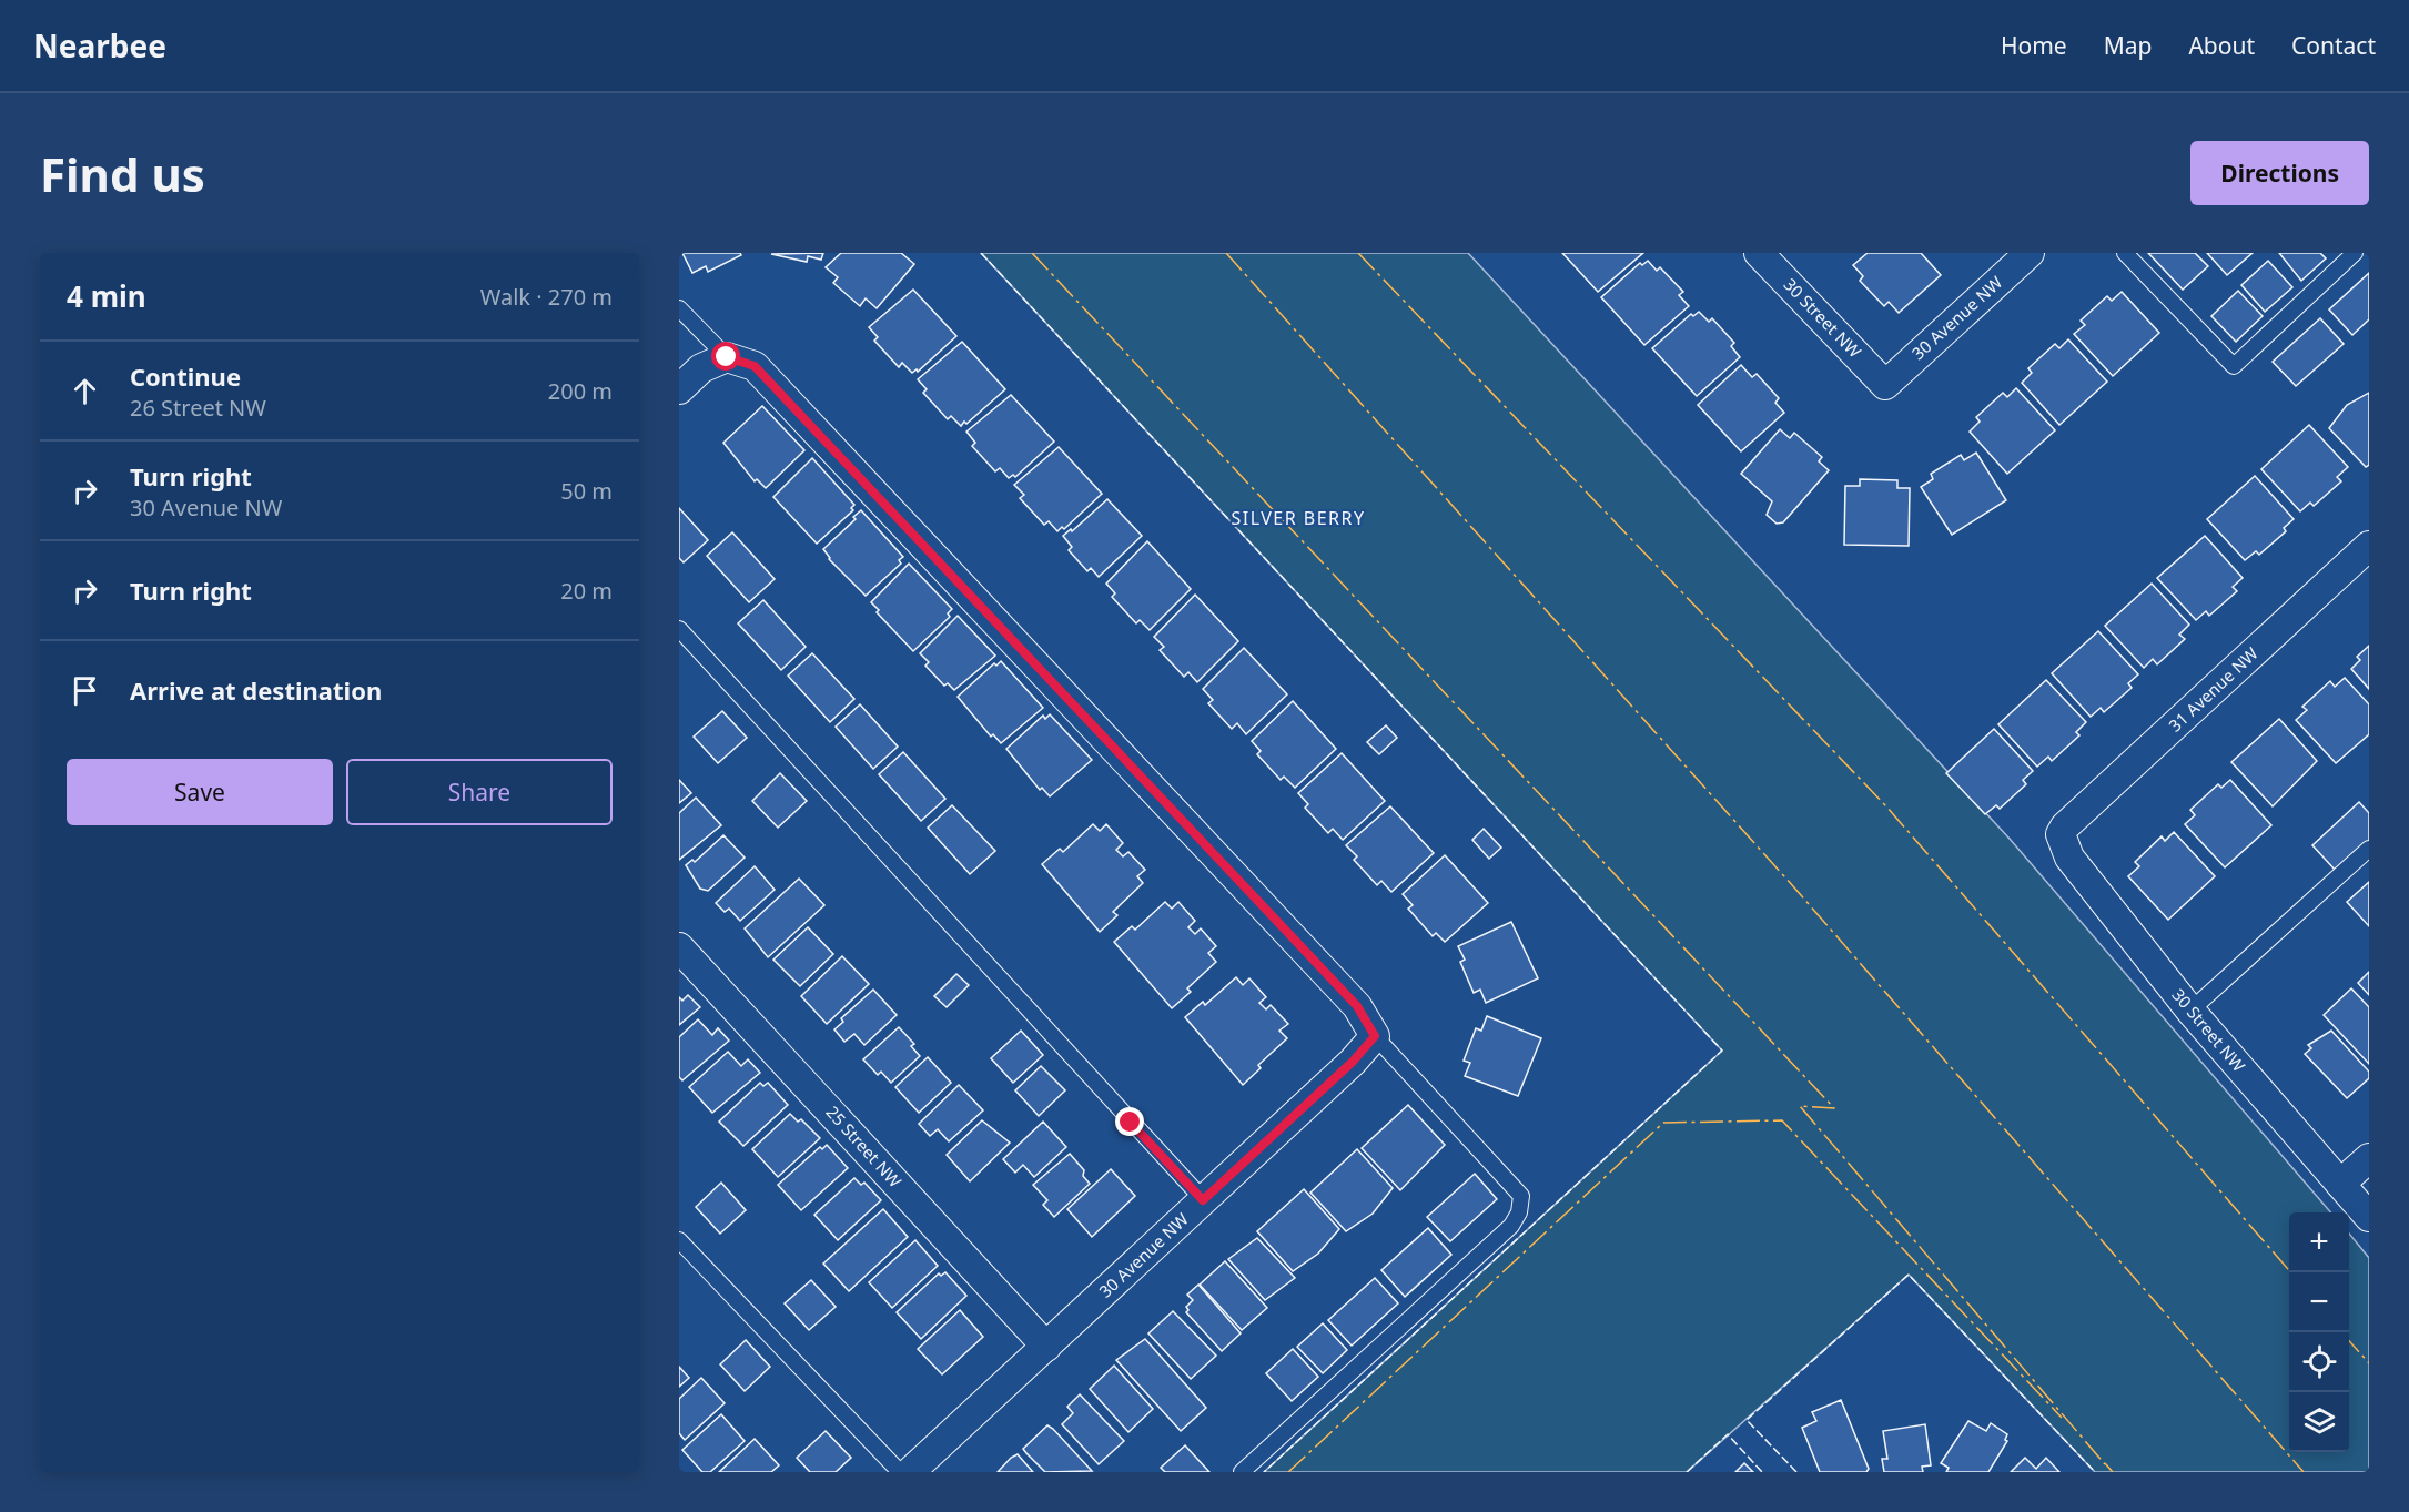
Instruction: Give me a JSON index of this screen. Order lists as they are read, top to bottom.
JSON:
{
  "streets": {
    "street": [
      "30 Street NW",
      "30 Avenue NW",
      "31 Avenue NW",
      "25 Street NW"
    ]
  },
  "crossings": [
    ["30 Street NW", "30 Avenue NW"],
    ["30 Street NW", "31 Avenue NW"],
    ["30 Avenue NW", "25 Street NW"]
  ],
  "districts": ["SILVER BERRY"],
  "page": {
    "header": "Nearbee",
    "nav": [
      "Home",
      "Map",
      "About",
      "Contact"
    ],
    "buttons": [
      "Directions",
      ["Save", "Share"]
    ],
    "title": "Find us",
    "heading": ["4 min", "Walk · 270 m"],
    "list": [
      ["Continue", "26 Street NW", "200 m"],
      ["Turn right", "30 Avenue NW", "50 m"],
      ["Turn right", "20 m"],
      "Arrive at destination"
    ],
    "map_buttons": ["+", "−"]
  }
}
